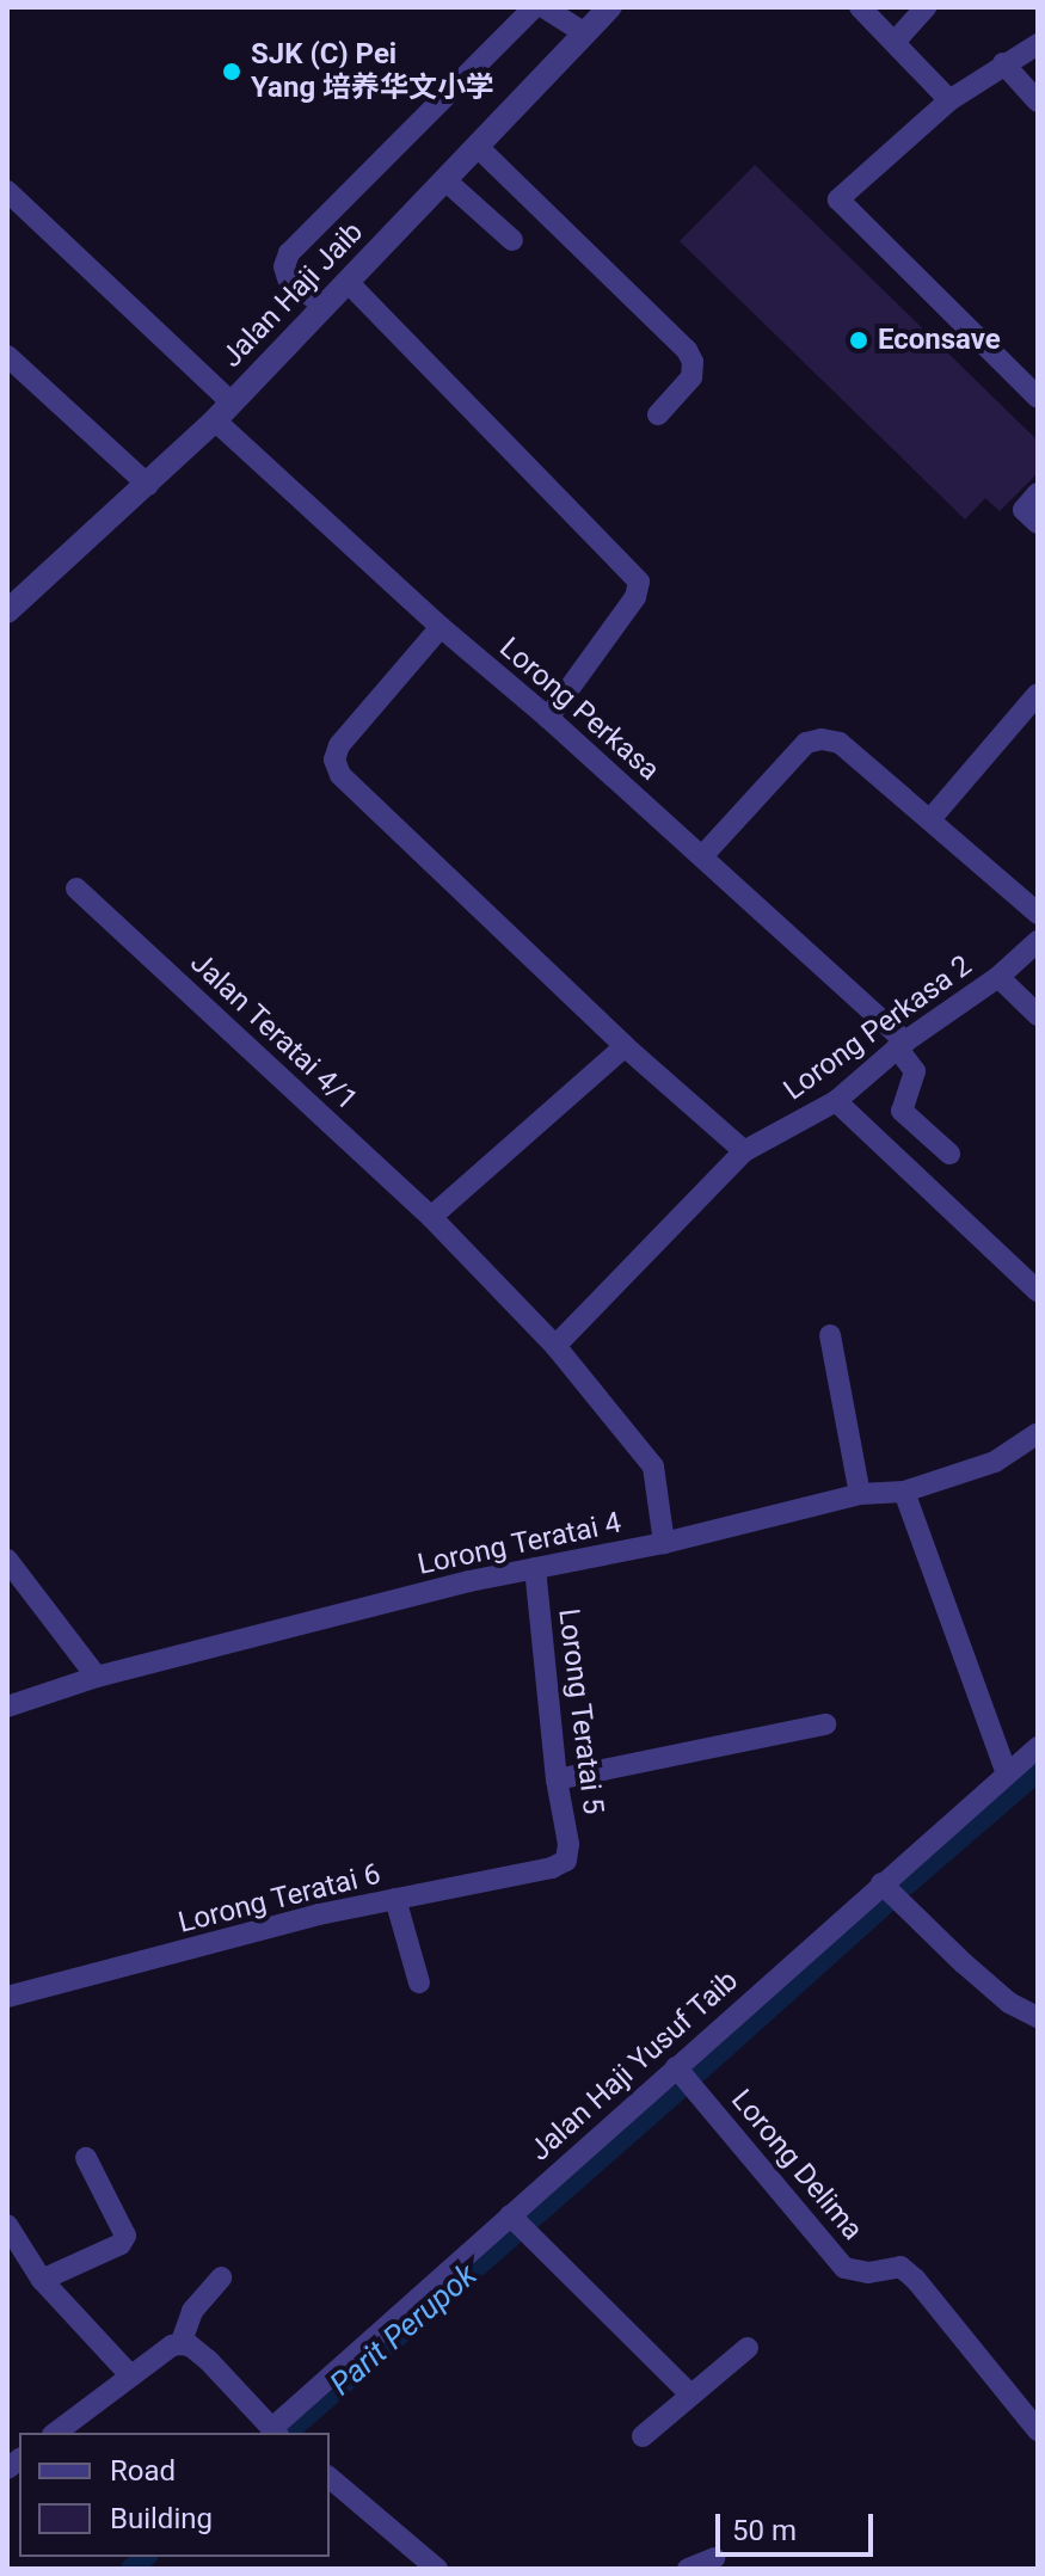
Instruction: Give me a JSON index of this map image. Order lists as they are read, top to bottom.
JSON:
{
  "streets": {
    "street": [
      "Jalan Haji Jaib",
      "Lorong Perkasa",
      "Lorong Perkasa 2",
      "Jalan Teratai 4/1",
      "Lorong Teratai 4",
      "Lorong Teratai 5",
      "Lorong Teratai 6",
      "Jalan Haji Yusuf Taib",
      "Lorong Delima"
    ]
  },
  "crossings": [
    ["Jalan Haji Jaib", "Lorong Perkasa"],
    ["Lorong Perkasa", "Lorong Perkasa 2"],
    ["Lorong Perkasa 2", "Jalan Teratai 4/1"],
    ["Jalan Teratai 4/1", "Lorong Teratai 4"],
    ["Lorong Teratai 4", "Lorong Teratai 5"],
    ["Lorong Teratai 5", "Lorong Teratai 6"],
    ["Jalan Haji Yusuf Taib", "Lorong Delima"]
  ],
  "water": ["Parit Perupok"],
  "places": ["SJK (C) Pei Yang 培养华文小学", "Econsave"],
  "legend": ["Road", "Building"],
  "scale_bar": "50 m"
}
